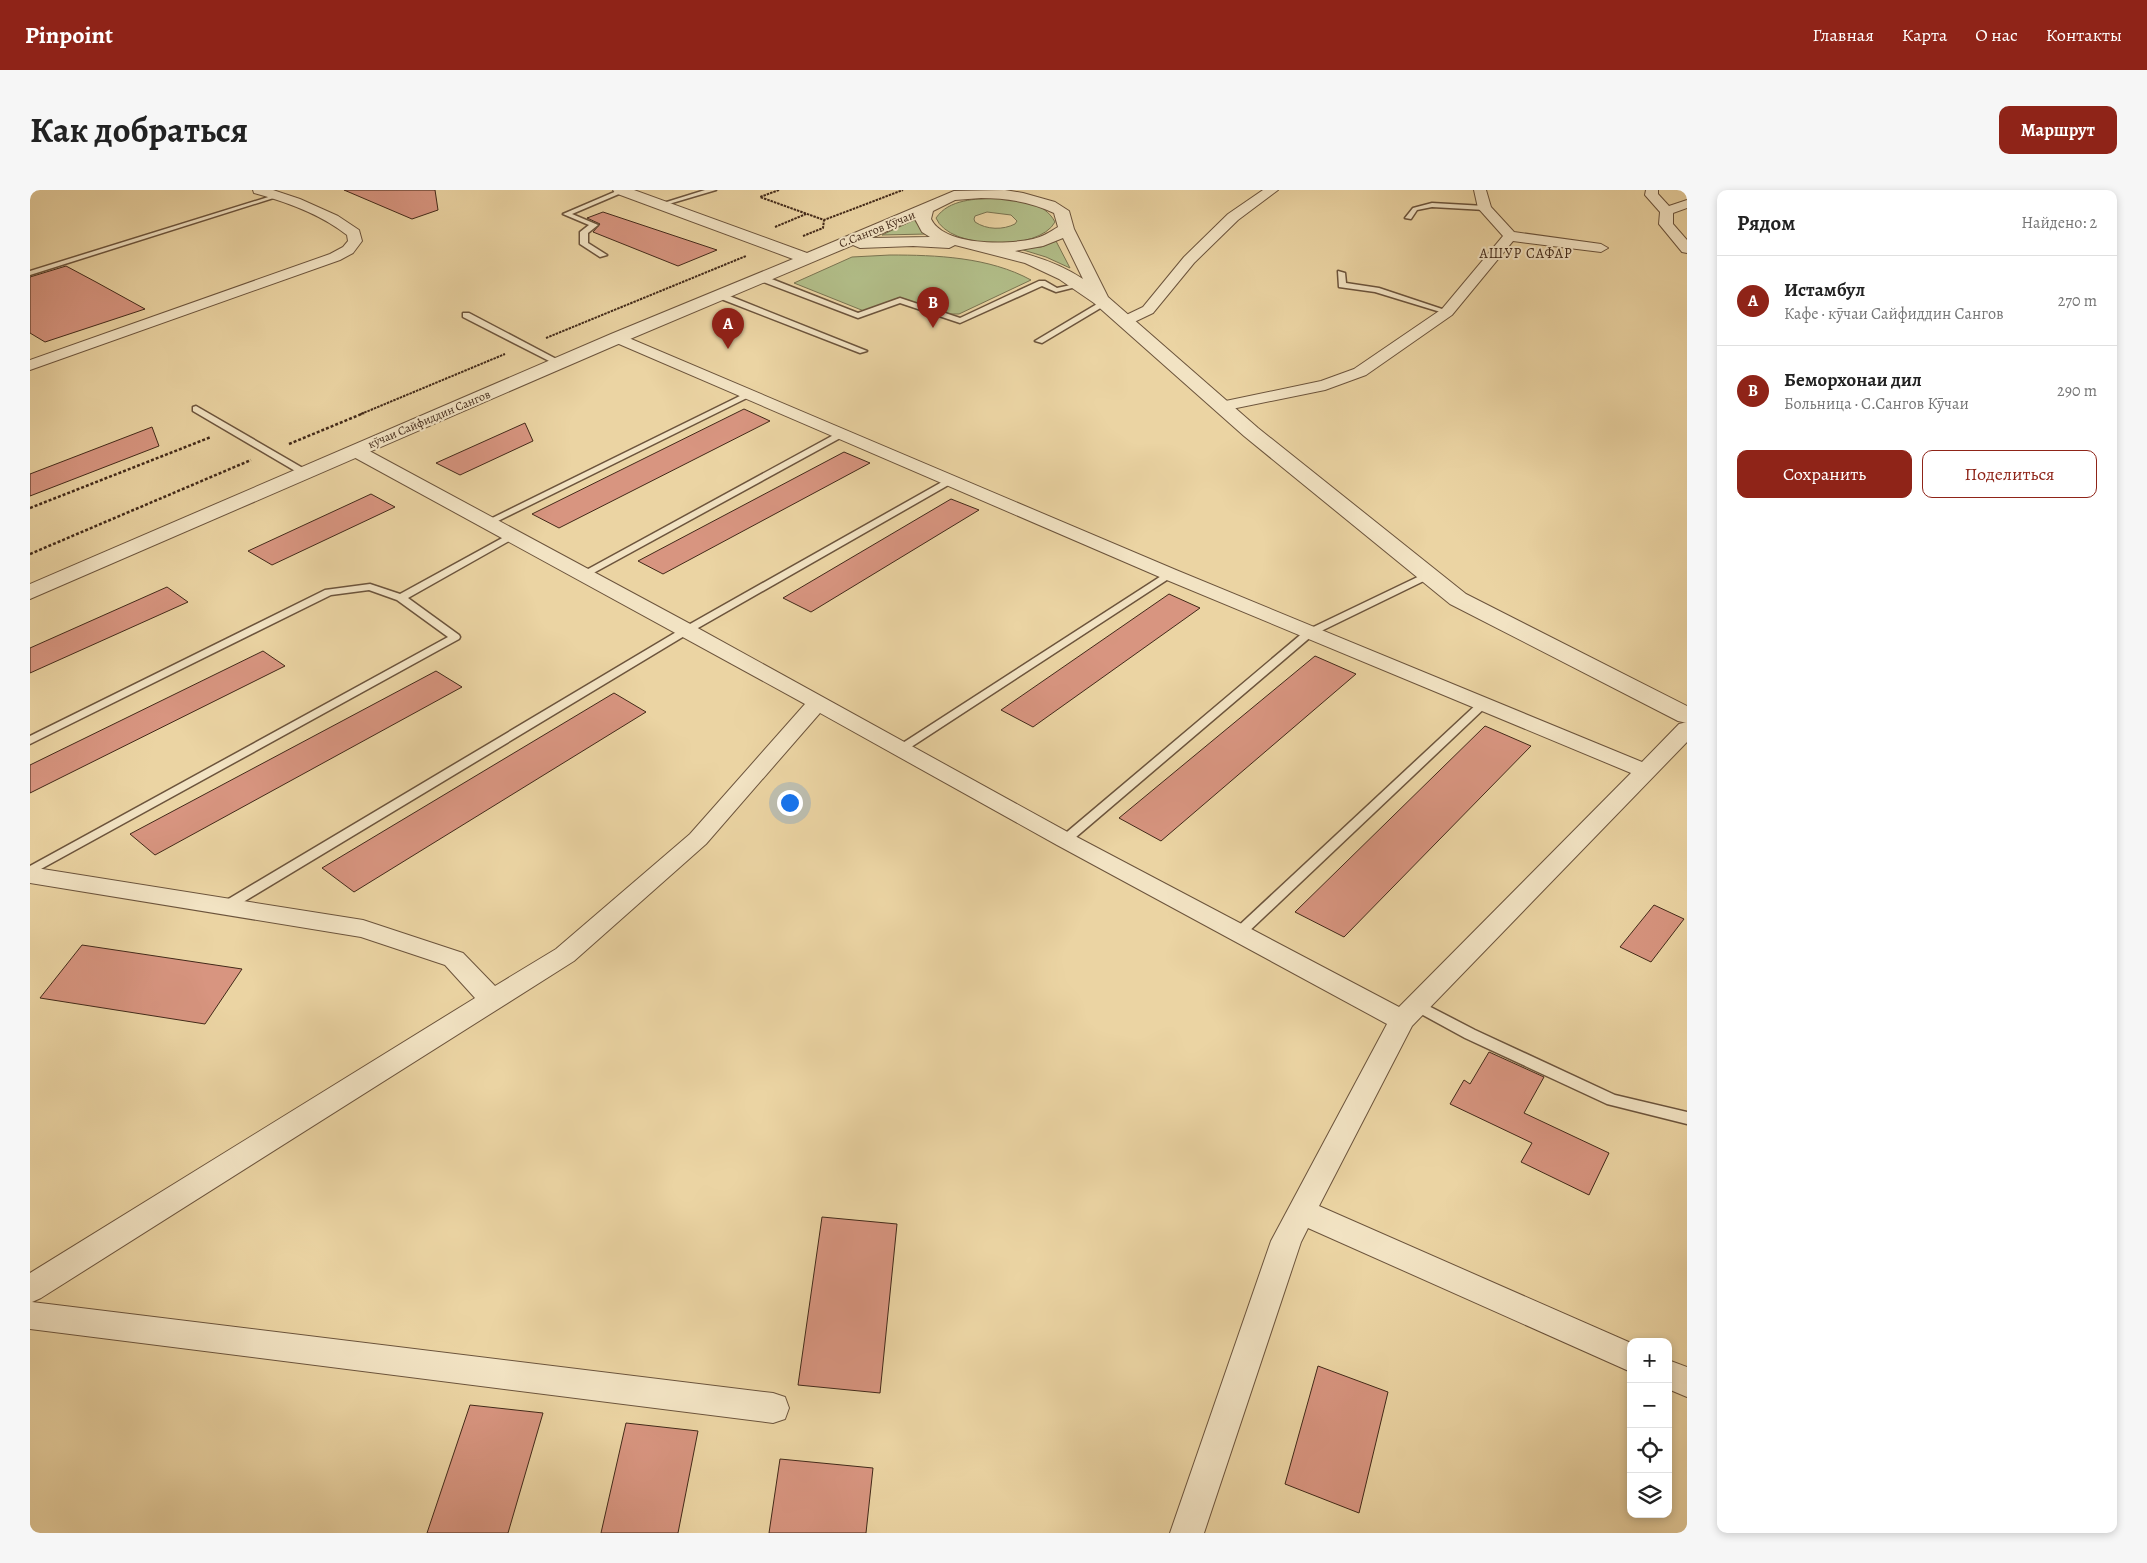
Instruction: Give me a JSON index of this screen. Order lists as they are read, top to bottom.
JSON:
{
  "streets": {
    "street": ["С.Сангов Кӯчаи", "кӯчаи Сайфиддин Сангов"]
  },
  "crossings": [
    ["С.Сангов Кӯчаи", "кӯчаи Сайфиддин Сангов"]
  ],
  "districts": ["АШУР САФАР"],
  "page": {
    "header": "Pinpoint",
    "nav": [
      "Главная",
      "Карта",
      "О нас",
      "Контакты"
    ],
    "title": "Как добраться",
    "buttons": [
      "Маршрут",
      ["Сохранить", "Поделиться"]
    ],
    "heading": ["Рядом", "Найдено: 2"],
    "list": [
      {
        "mark": "A",
        "name": "Истамбул",
        "note": "Кафе · кӯчаи Сайфиддин Сангов",
        "value": "270 m"
      },
      {
        "mark": "B",
        "name": "Беморхонаи дил",
        "note": "Больница · С.Сангов Кӯчаи",
        "value": "290 m"
      }
    ],
    "pins": ["B", "A"],
    "map_buttons": ["+", "−"]
  }
}
